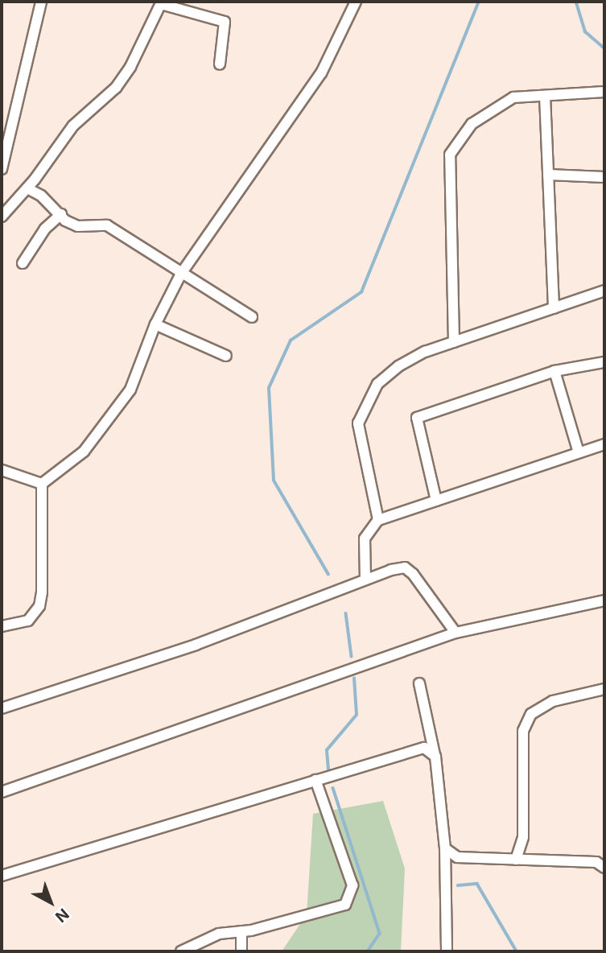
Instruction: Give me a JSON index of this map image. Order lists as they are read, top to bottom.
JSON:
{
  "north": "bottom right"
}
